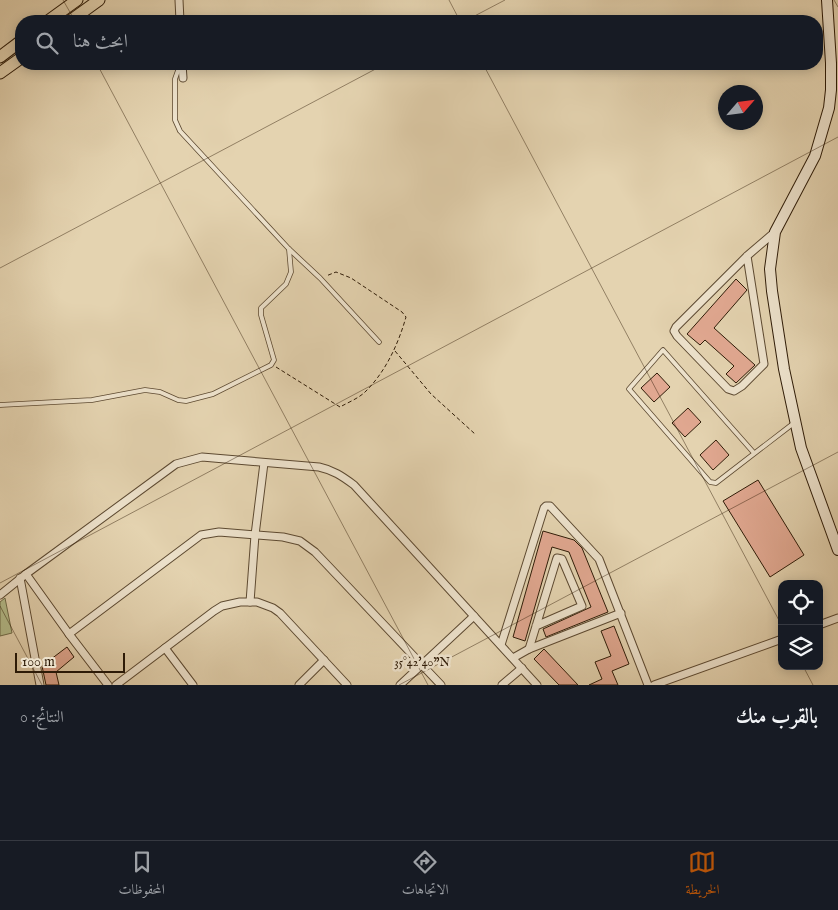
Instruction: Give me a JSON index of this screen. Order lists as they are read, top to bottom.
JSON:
{
  "scale_bar": "100 m",
  "north": "top right",
  "page": {
    "search": "ابحث هنا",
    "scale": "100 m",
    "heading": ["بالقرب منك", "النتائج: 0"],
    "nav": ["الخريطة", "الاتجاهات", "المحفوظات"]
  },
  "coordinates": ["35°42'40\"N"]
}
